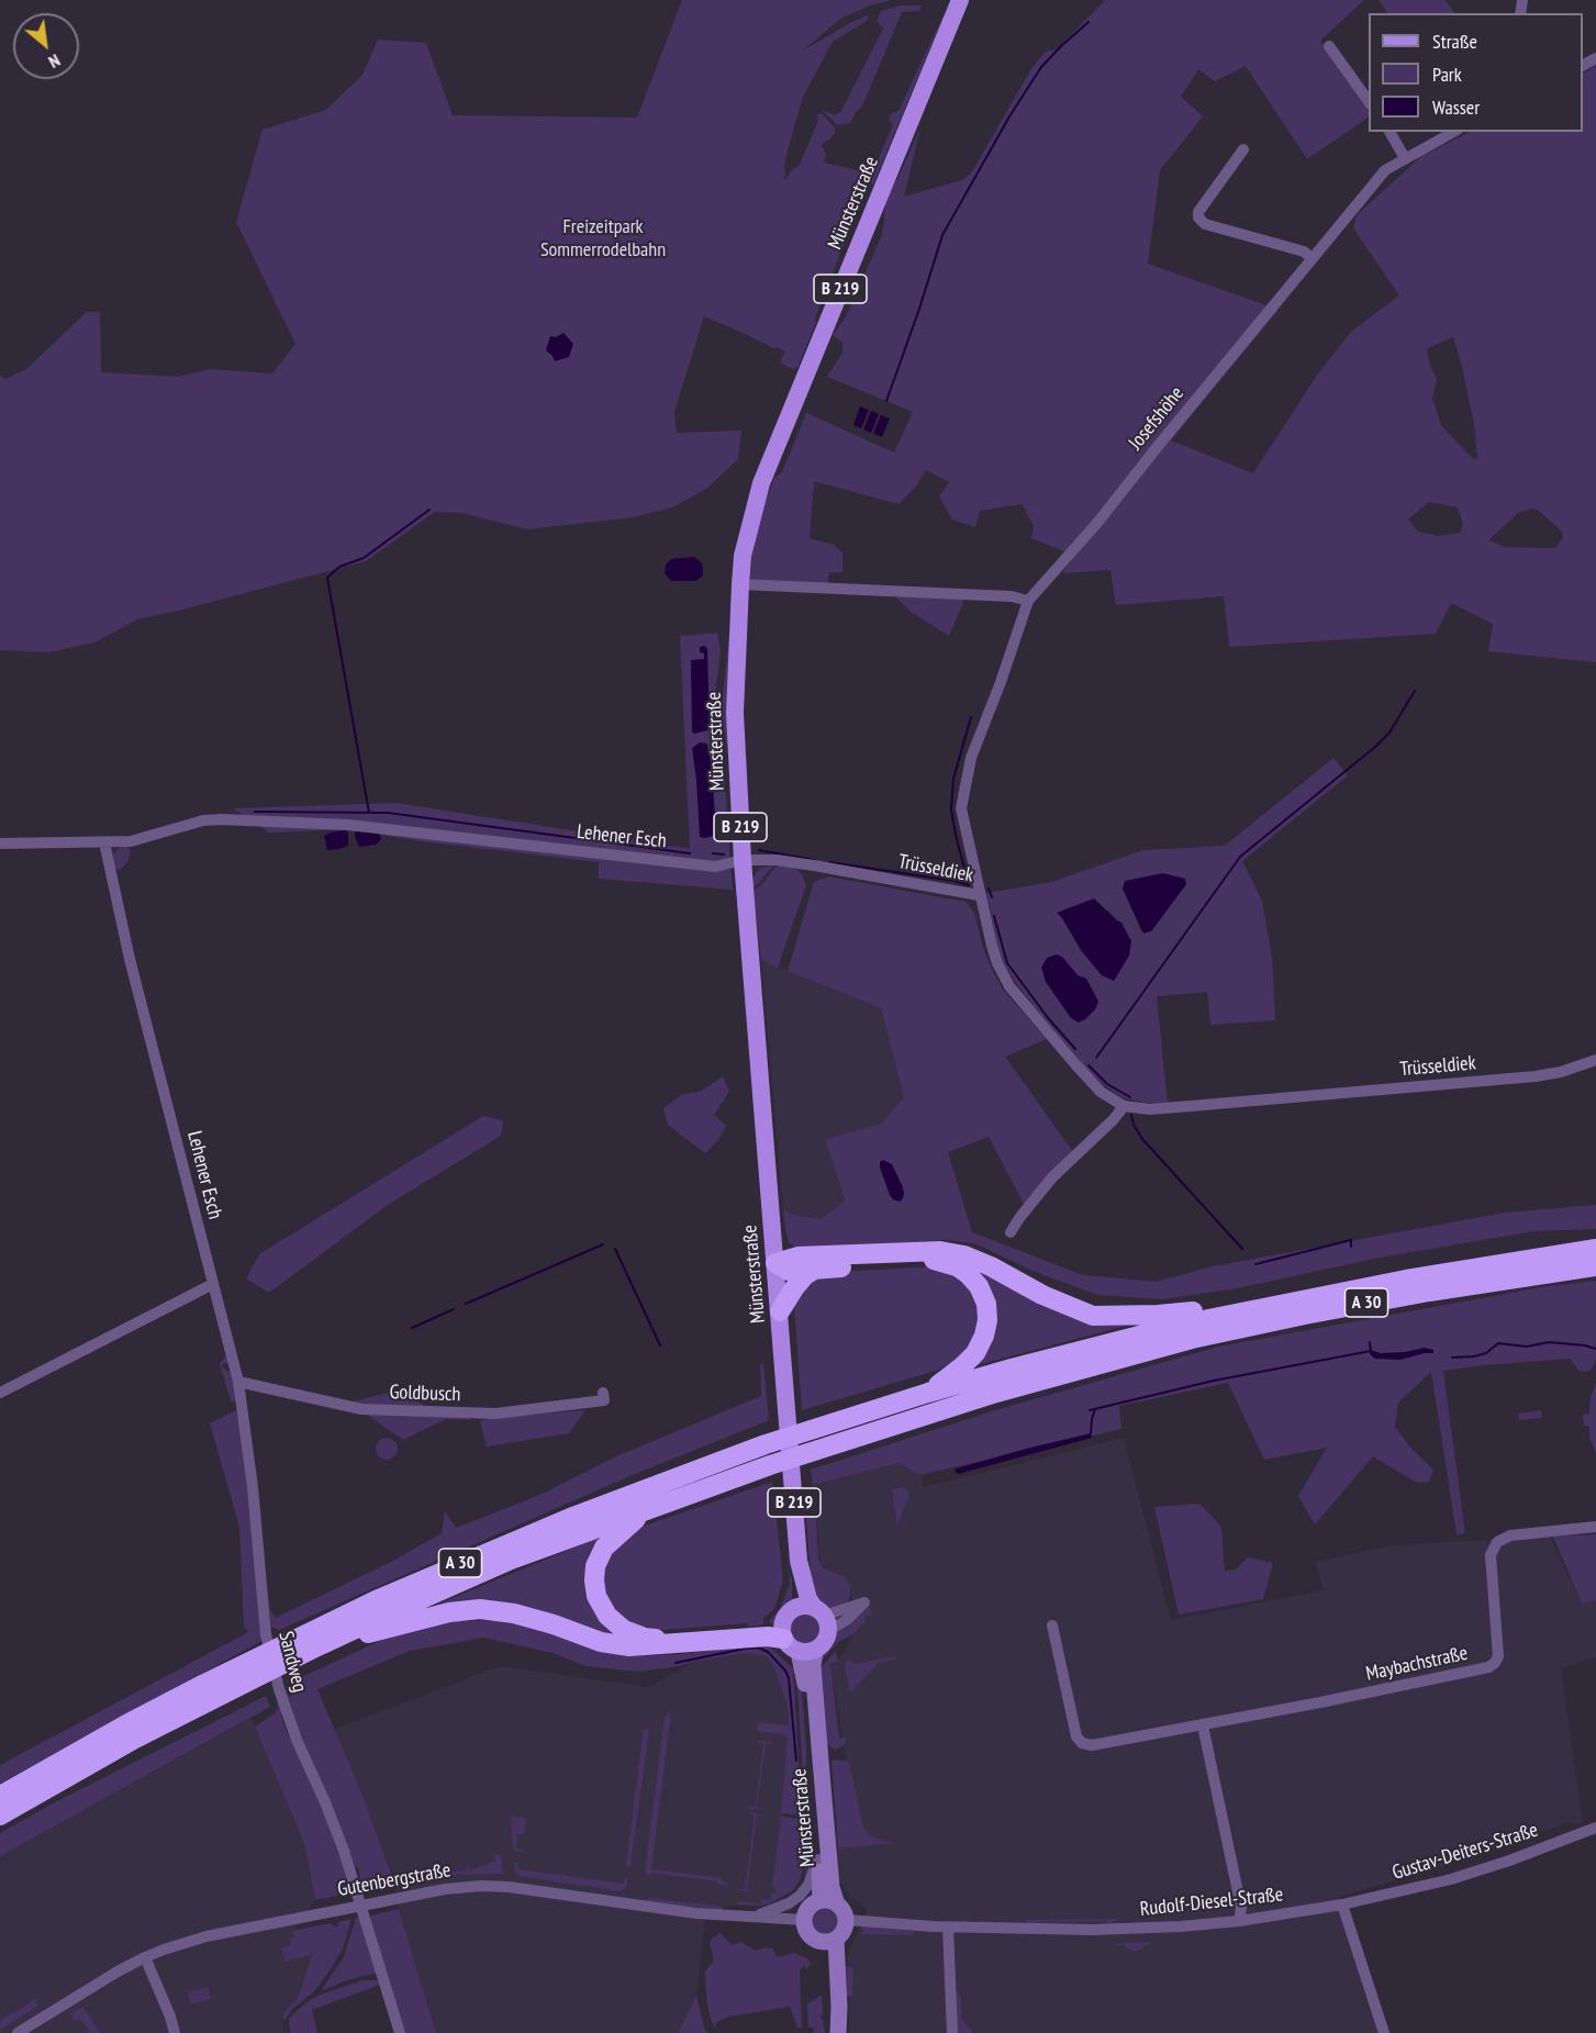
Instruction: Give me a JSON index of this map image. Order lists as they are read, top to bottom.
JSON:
{
  "streets": {
    "highway": ["A 30"],
    "main road": ["Münsterstraße", "B 219"],
    "street": [
      "Josefshöhe",
      "Lehener Esch",
      "Trüsseldiek",
      "Goldbusch",
      "Sandweg",
      "Maybachstraße",
      "Gustav-Deiters-Straße",
      "Gutenbergstraße",
      "Rudolf-Diesel-Straße"
    ]
  },
  "crossings": [
    ["Münsterstraße", "Lehener Esch"],
    ["Münsterstraße", "Trüsseldiek"],
    ["Münsterstraße", "Gutenbergstraße"],
    ["Münsterstraße", "Rudolf-Diesel-Straße"],
    ["Josefshöhe", "Trüsseldiek"],
    ["Lehener Esch", "Trüsseldiek"],
    ["Lehener Esch", "Sandweg"],
    ["Goldbusch", "Sandweg"],
    ["Sandweg", "Gutenbergstraße"],
    ["Gustav-Deiters-Straße", "Rudolf-Diesel-Straße"],
    ["Gutenbergstraße", "Rudolf-Diesel-Straße"]
  ],
  "parks": ["Freizeitpark Sommerrodelbahn"],
  "legend": ["Straße", "Park", "Wasser"],
  "north": "bottom right"
}
